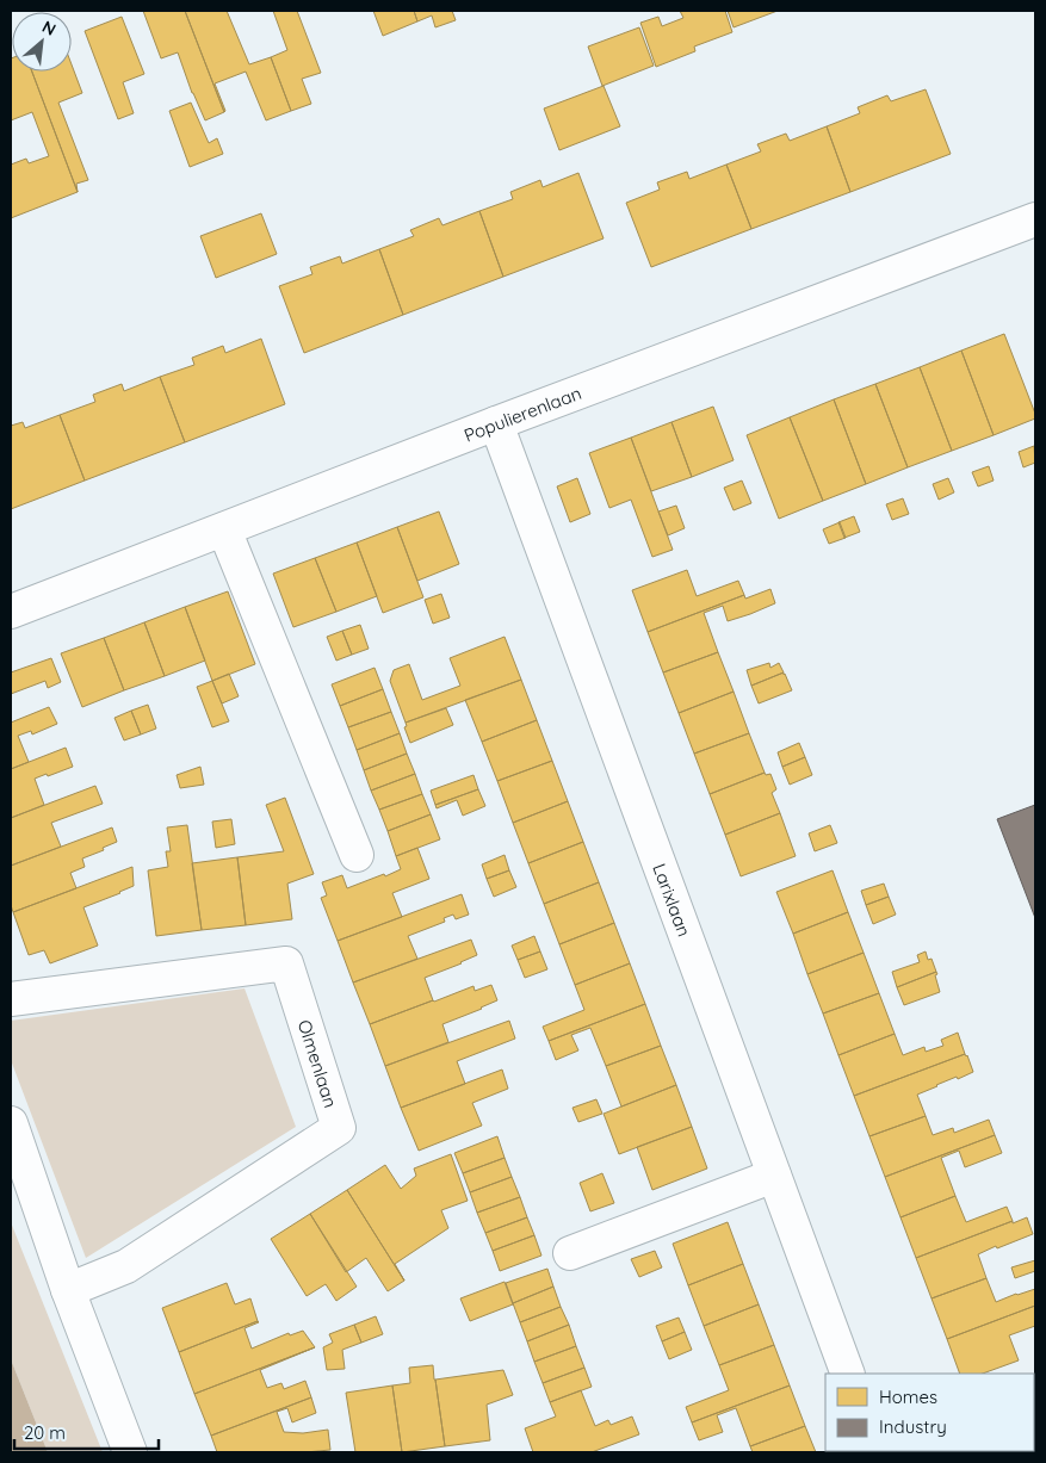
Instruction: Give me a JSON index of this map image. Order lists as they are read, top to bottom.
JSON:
{
  "streets": {
    "street": ["Populierenlaan", "Larixlaan", "Olmenlaan"]
  },
  "crossings": [
    ["Populierenlaan", "Larixlaan"]
  ],
  "legend": ["Homes", "Industry"],
  "scale_bar": "20 m",
  "north": "top right"
}
